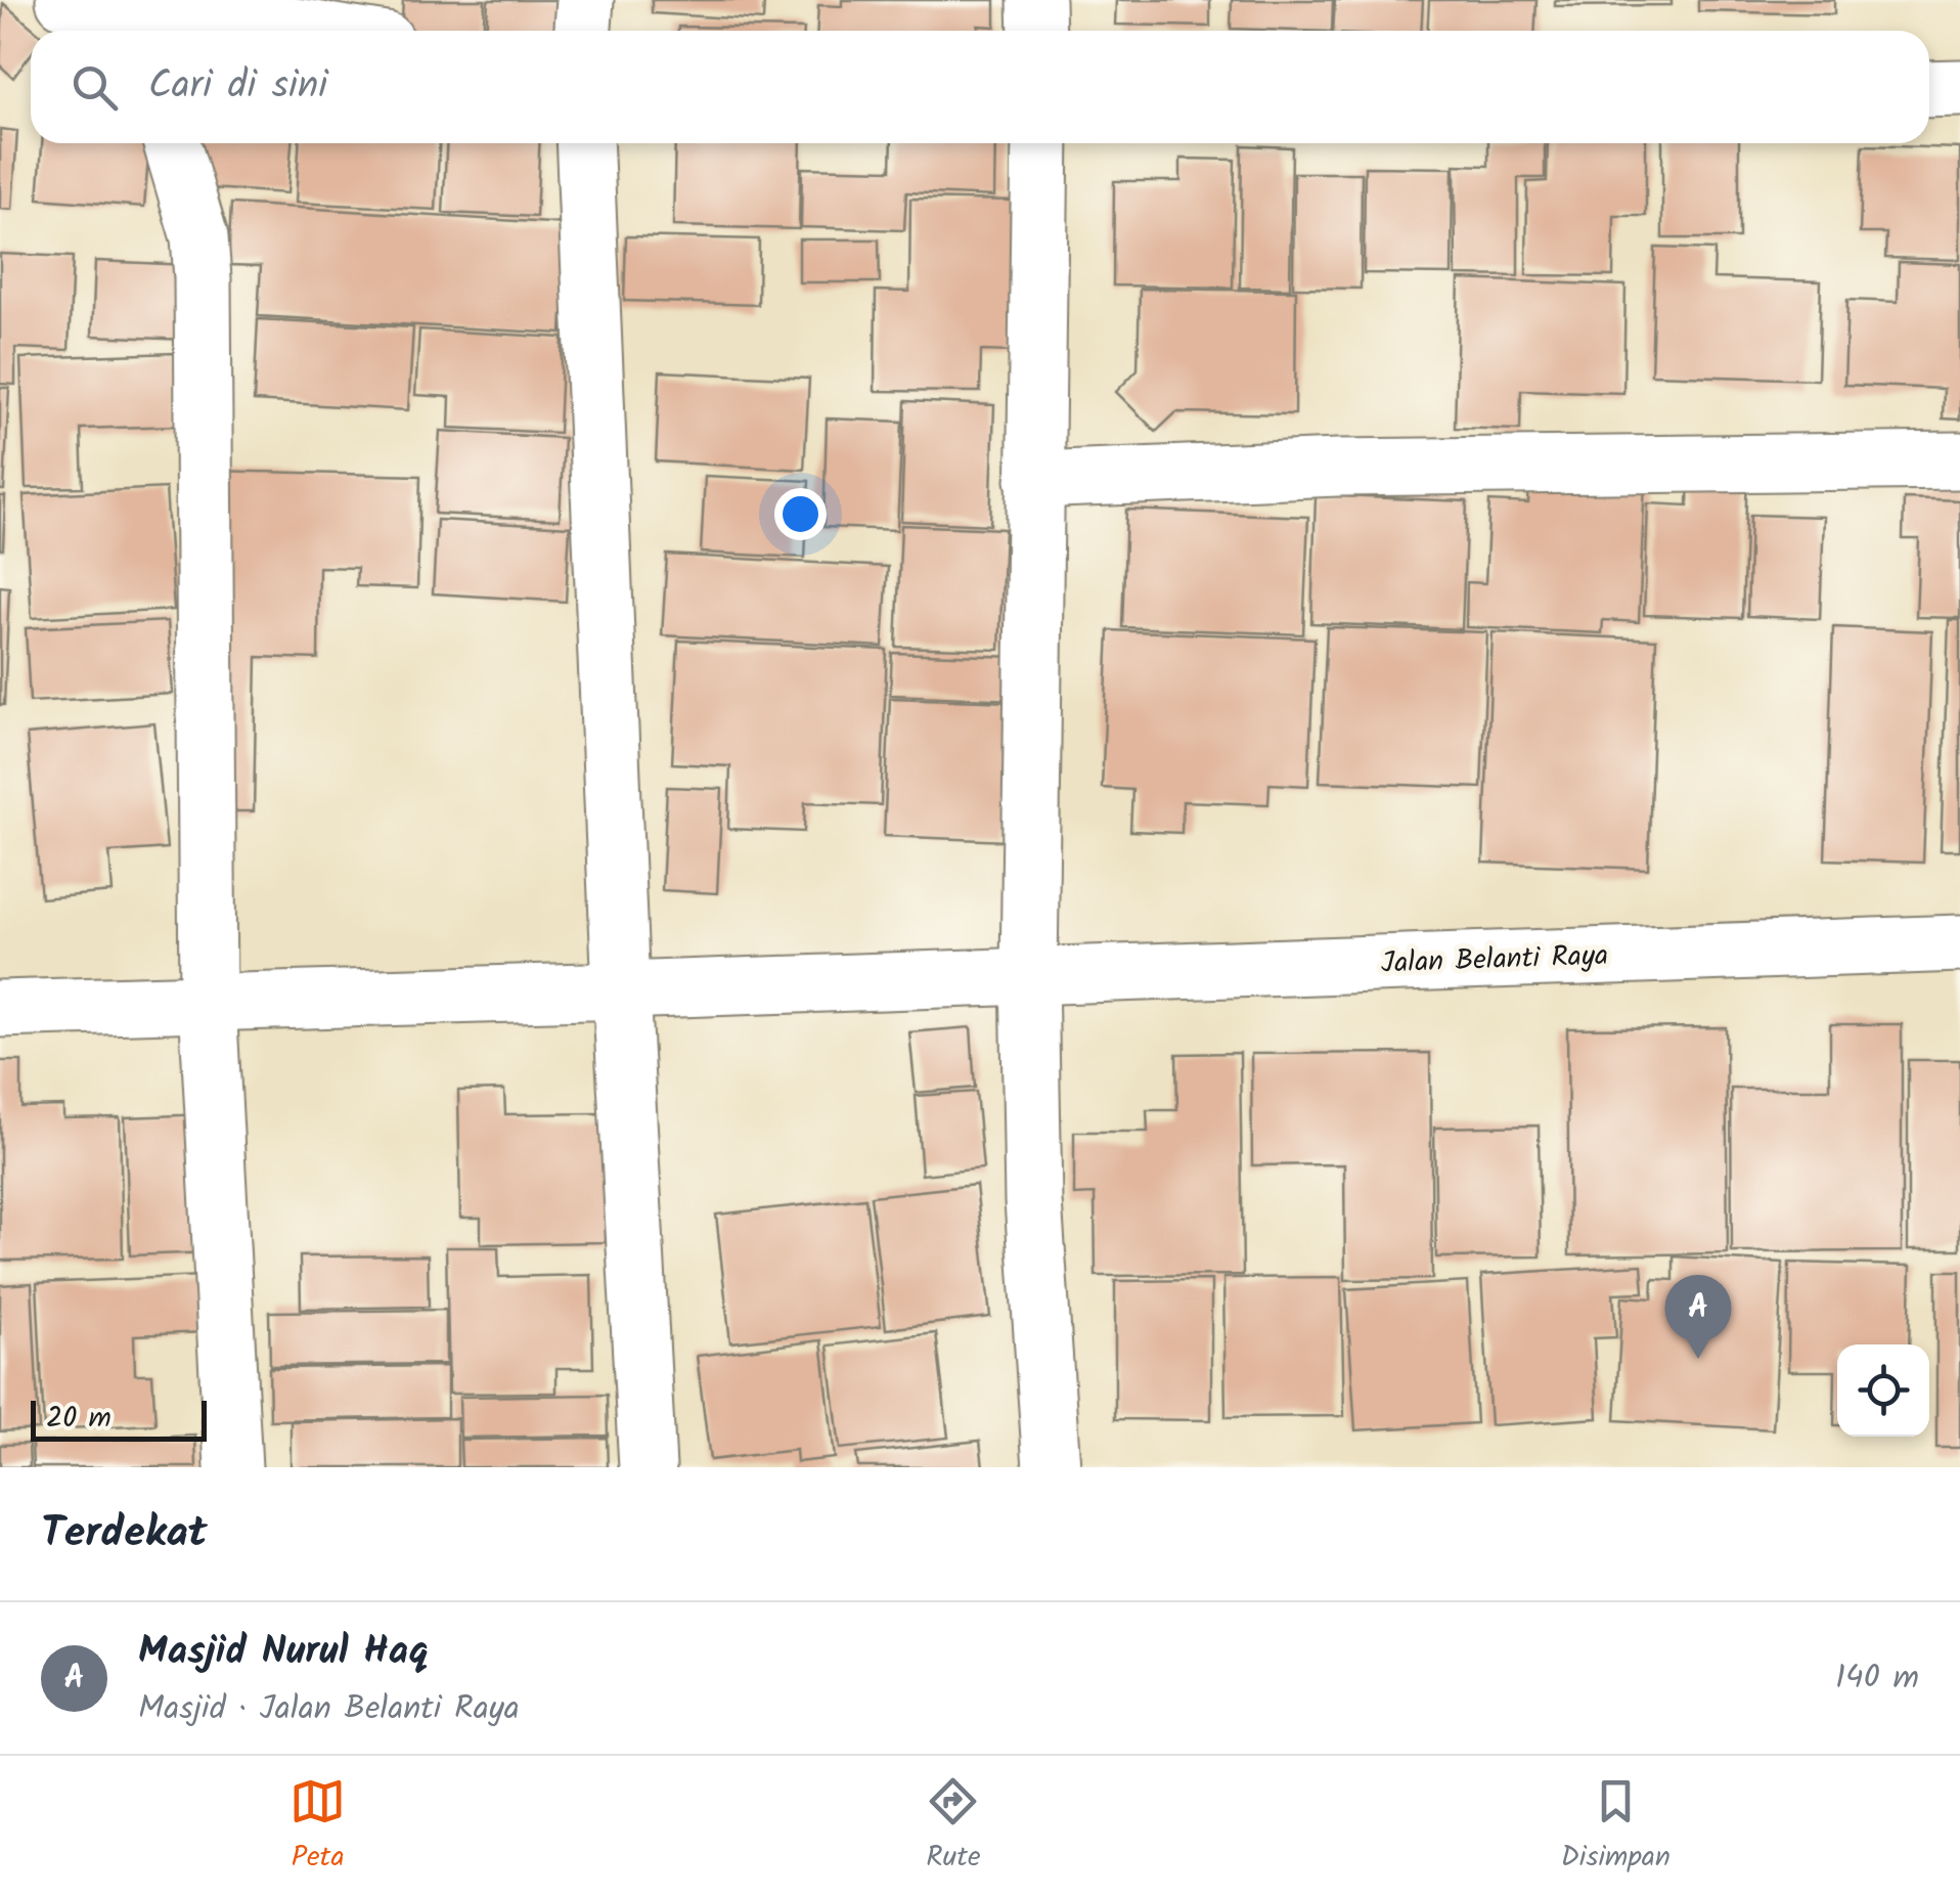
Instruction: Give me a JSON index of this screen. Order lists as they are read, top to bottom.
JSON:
{
  "streets": {
    "street": ["Jalan Belanti Raya"]
  },
  "scale_bar": "20 m",
  "page": {
    "search": "Cari di sini",
    "pins": "A",
    "scale": "20 m",
    "heading": "Terdekat",
    "list": [
      {
        "mark": "A",
        "name": "Masjid Nurul Haq",
        "note": "Masjid · Jalan Belanti Raya",
        "value": "140 m"
      }
    ],
    "nav": ["Peta", "Rute", "Disimpan"]
  }
}
